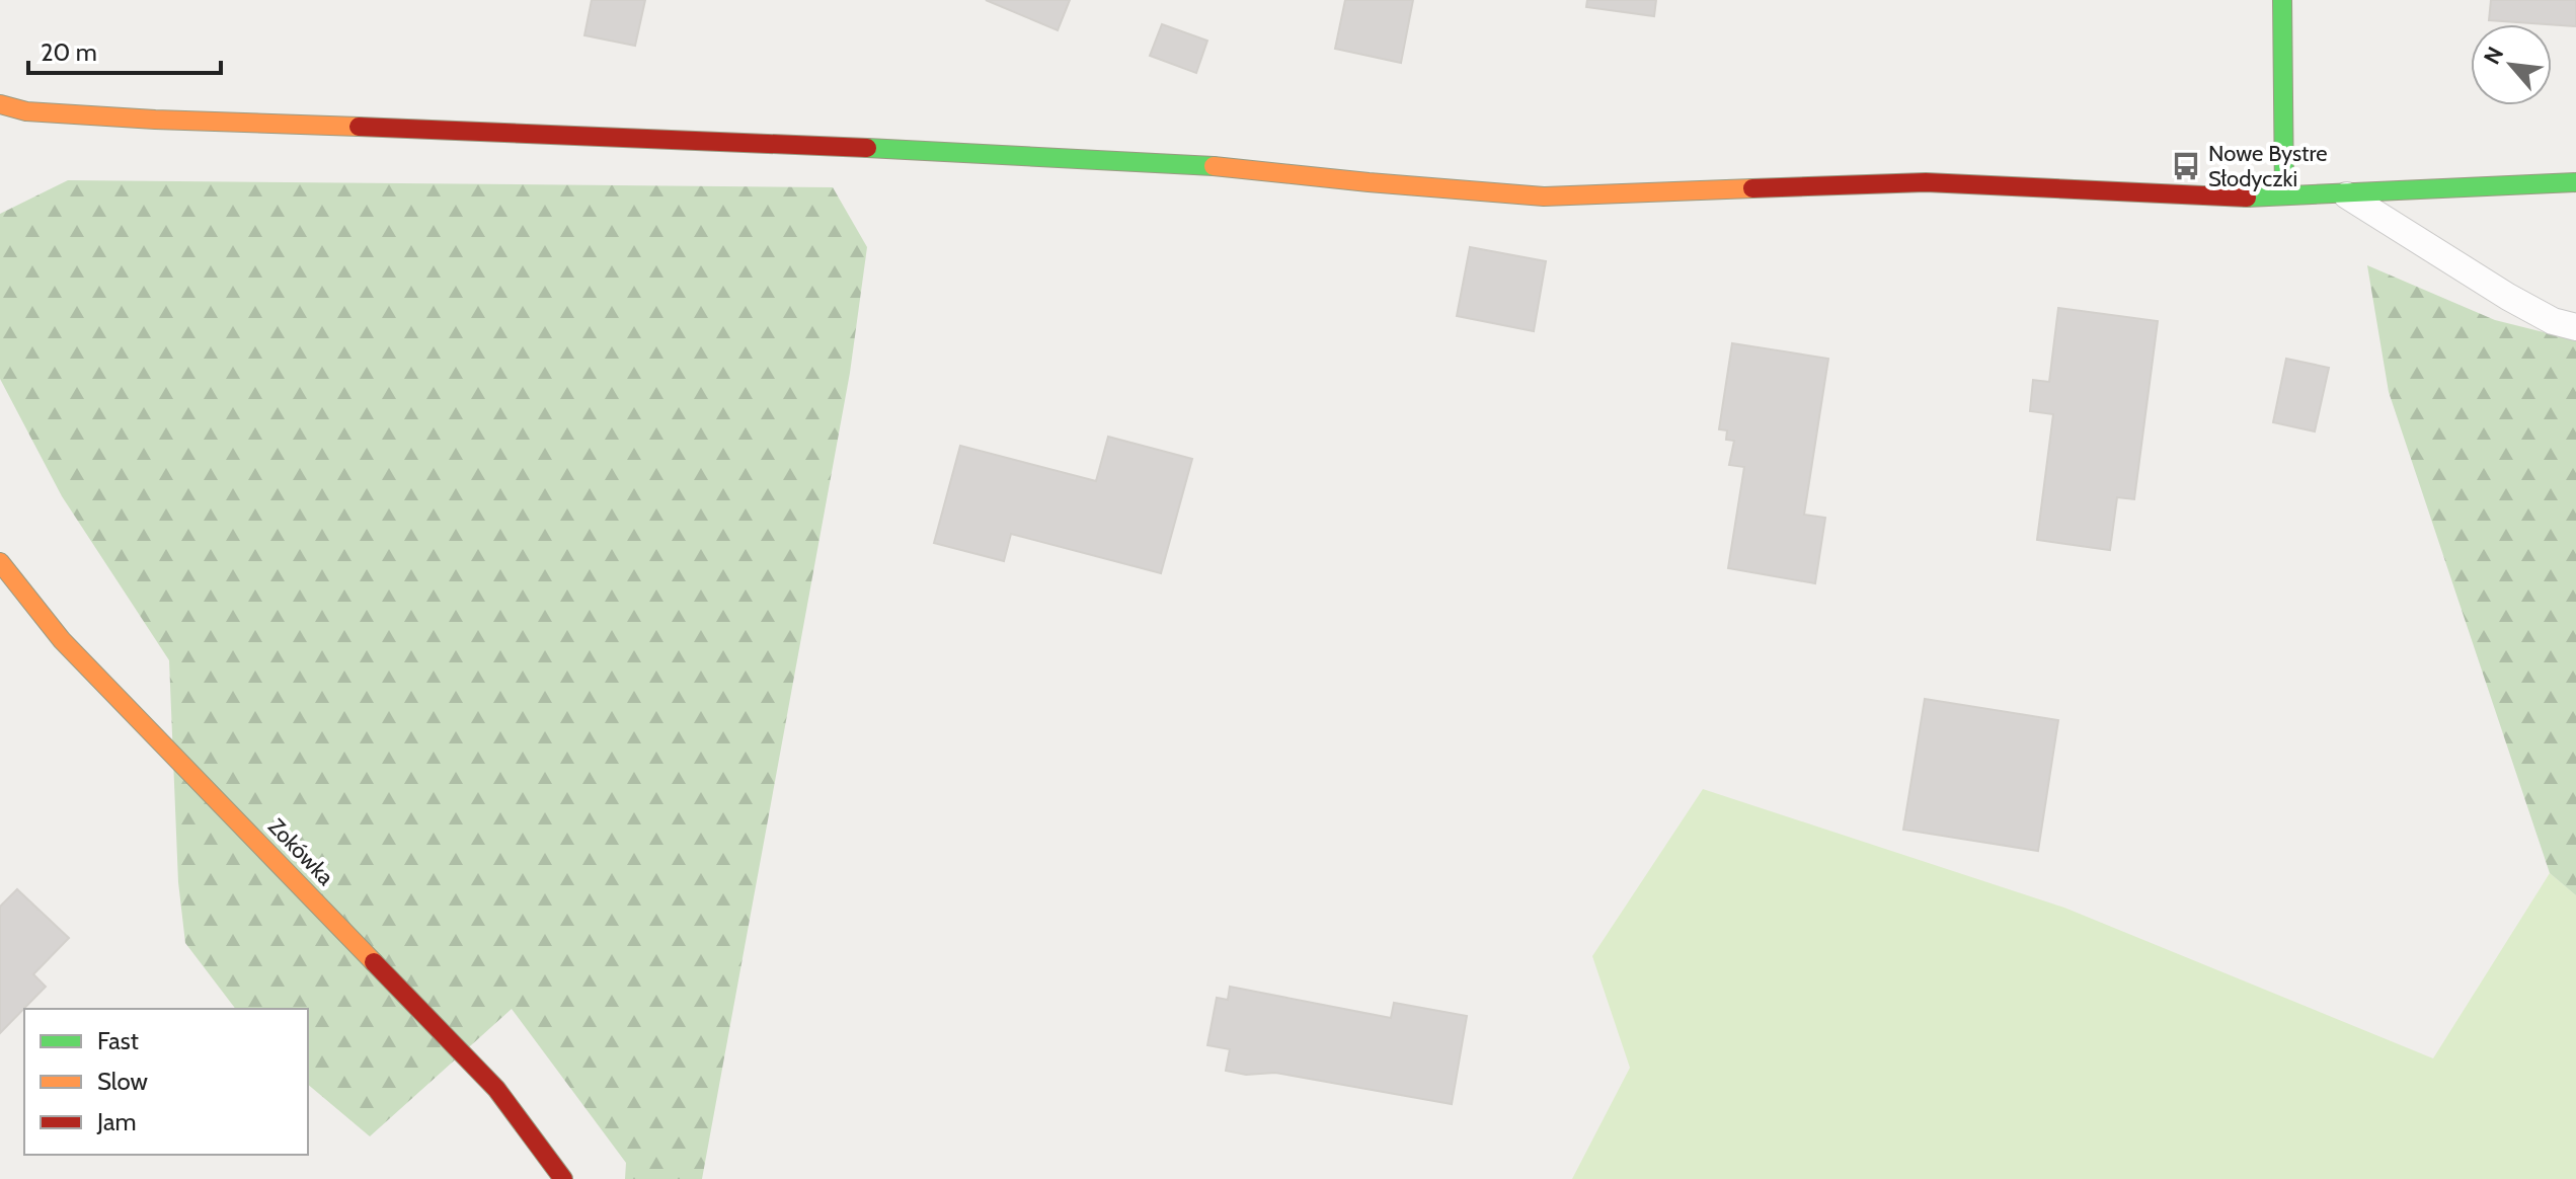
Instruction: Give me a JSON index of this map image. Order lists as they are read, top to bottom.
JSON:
{
  "streets": {
    "street": ["Zokówka"]
  },
  "places": {
    "bus stop": ["Nowe Bystre Słodyczki"]
  },
  "legend": ["Fast", "Slow", "Jam"],
  "scale_bar": "20 m",
  "north": "top left"
}
